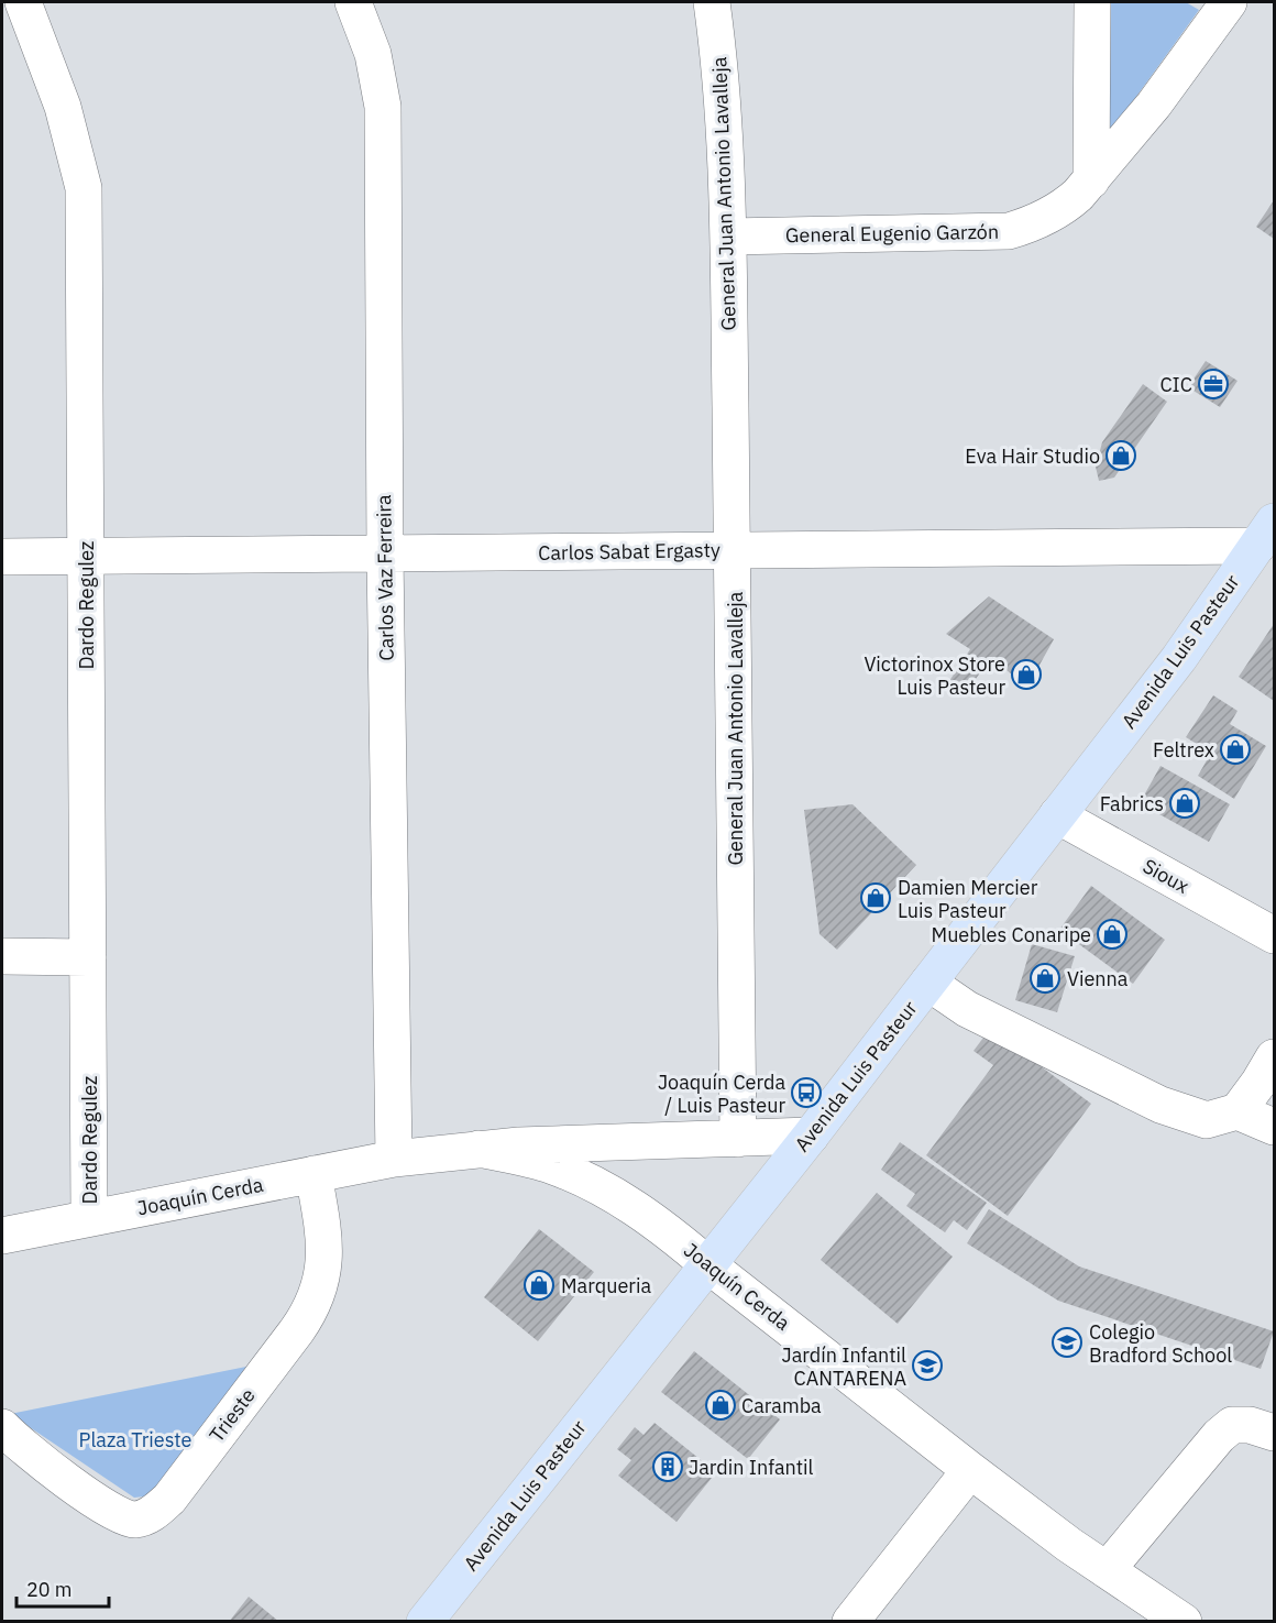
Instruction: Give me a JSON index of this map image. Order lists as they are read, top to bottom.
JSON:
{
  "streets": {
    "main road": ["Avenida Luis Pasteur"],
    "street": [
      "General Juan Antonio Lavalleja",
      "General Eugenio Garzón",
      "Carlos Sabat Ergasty",
      "Carlos Vaz Ferreira",
      "Dardo Regulez",
      "Sioux",
      "Joaquín Cerda",
      "Trieste"
    ]
  },
  "crossings": [
    ["General Juan Antonio Lavalleja", "General Eugenio Garzón"],
    ["General Juan Antonio Lavalleja", "Carlos Sabat Ergasty"],
    ["General Juan Antonio Lavalleja", "Joaquín Cerda"],
    ["Carlos Sabat Ergasty", "Carlos Vaz Ferreira"],
    ["Carlos Sabat Ergasty", "Dardo Regulez"],
    ["Carlos Sabat Ergasty", "Avenida Luis Pasteur"],
    ["Carlos Vaz Ferreira", "Joaquín Cerda"],
    ["Dardo Regulez", "Joaquín Cerda"],
    ["Avenida Luis Pasteur", "Sioux"],
    ["Avenida Luis Pasteur", "Joaquín Cerda"],
    ["Joaquín Cerda", "Trieste"]
  ],
  "parks": ["Plaza Trieste"],
  "places": {
    "office": ["CIC"],
    "shop": [
      "Eva Hair Studio",
      "Victorinox Store Luis Pasteur",
      "Feltrex",
      "Fabrics",
      "Damien Mercier Luis Pasteur",
      "Muebles Conaripe",
      "Vienna",
      "Marqueria",
      "Caramba"
    ],
    "bus stop": ["Joaquín Cerda / Luis Pasteur"],
    "school or university": ["Colegio Bradford School", "Jardín Infantil CANTARENA"],
    "building": ["Jardin Infantil"]
  },
  "scale_bar": "20 m"
}
